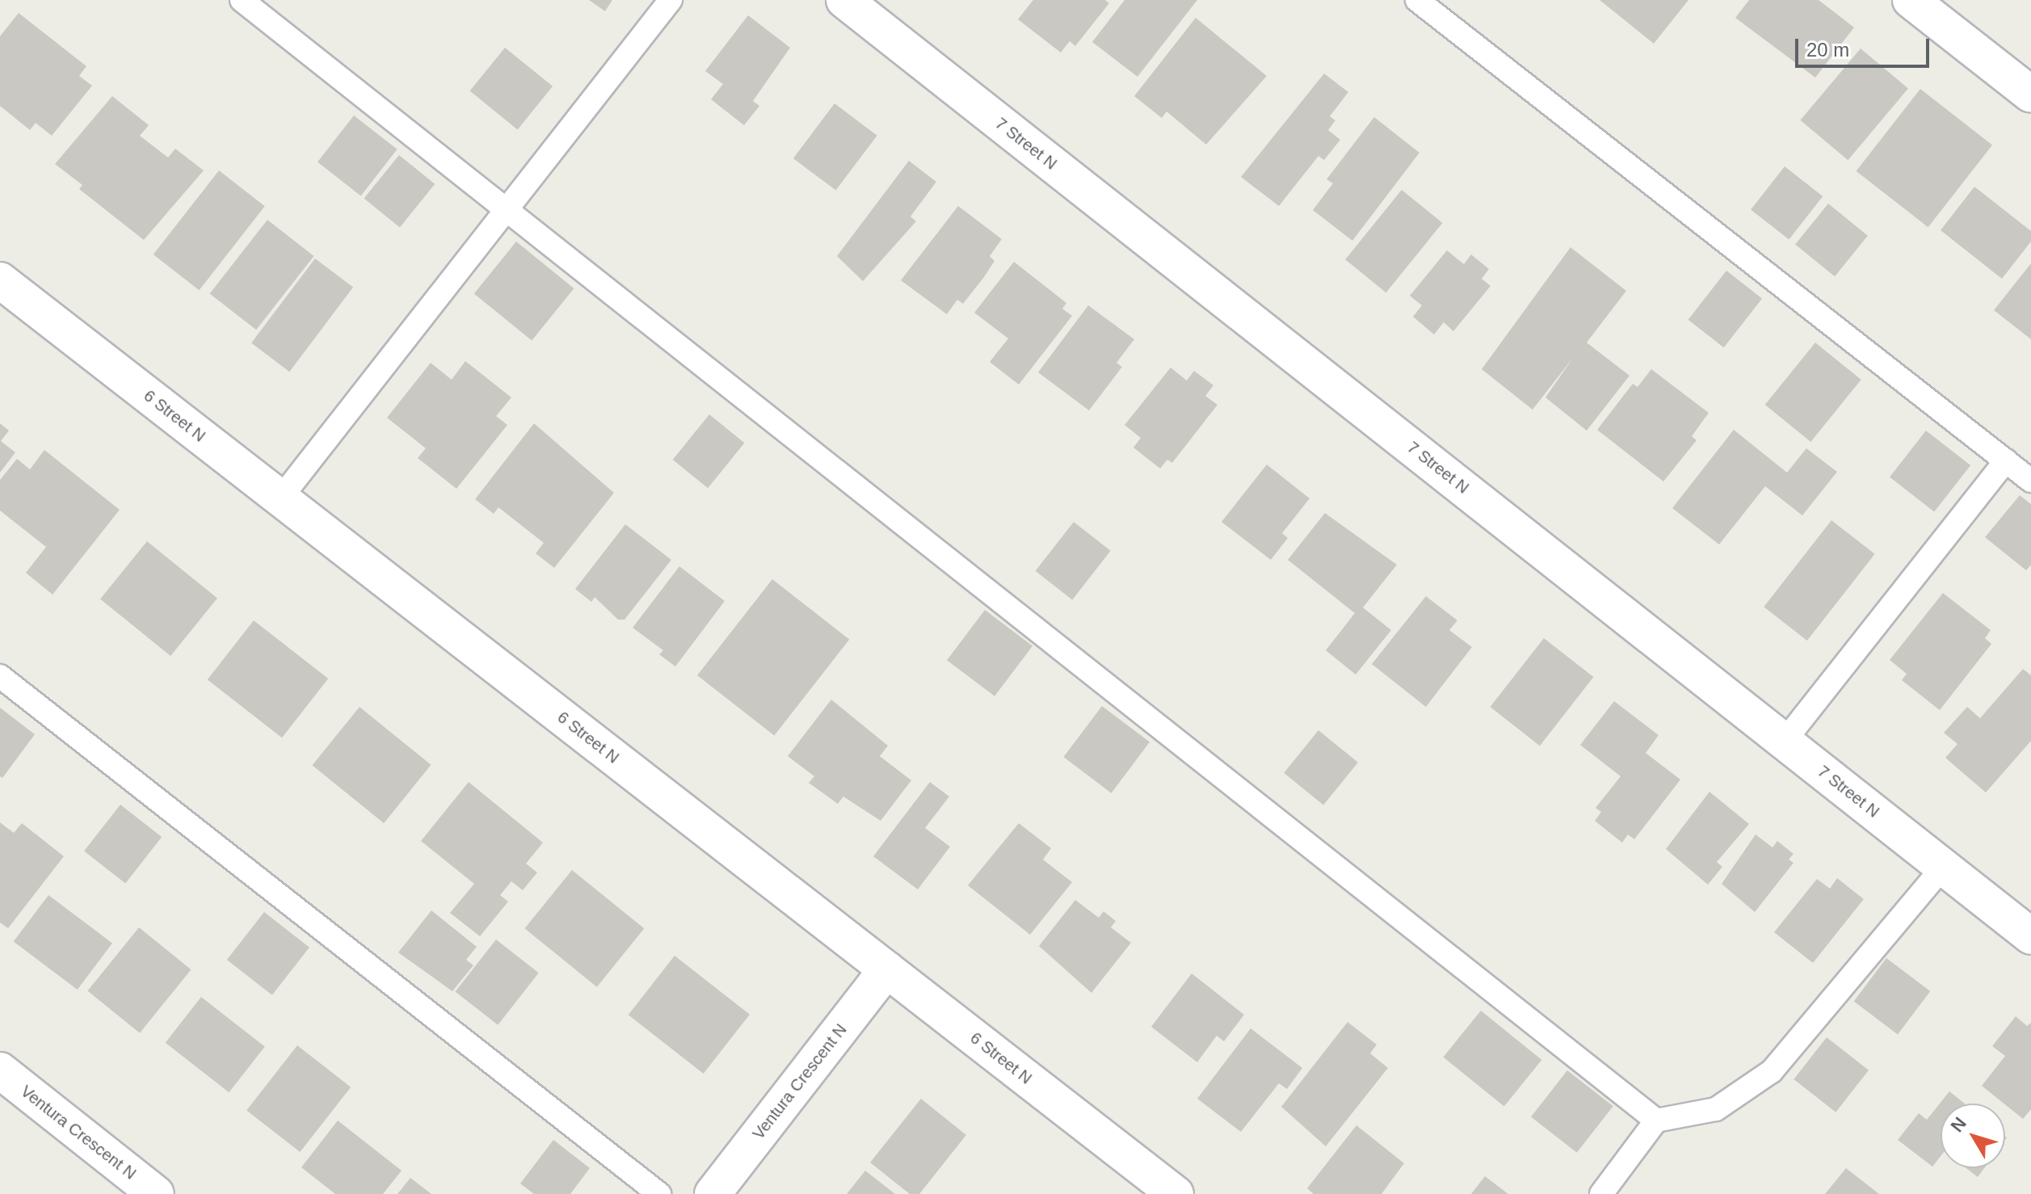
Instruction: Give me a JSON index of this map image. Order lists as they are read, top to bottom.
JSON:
{
  "streets": {
    "street": ["7 Street N", "6 Street N", "Ventura Crescent N"]
  },
  "crossings": [
    ["6 Street N", "Ventura Crescent N"]
  ],
  "scale_bar": "20 m",
  "north": "top left"
}
